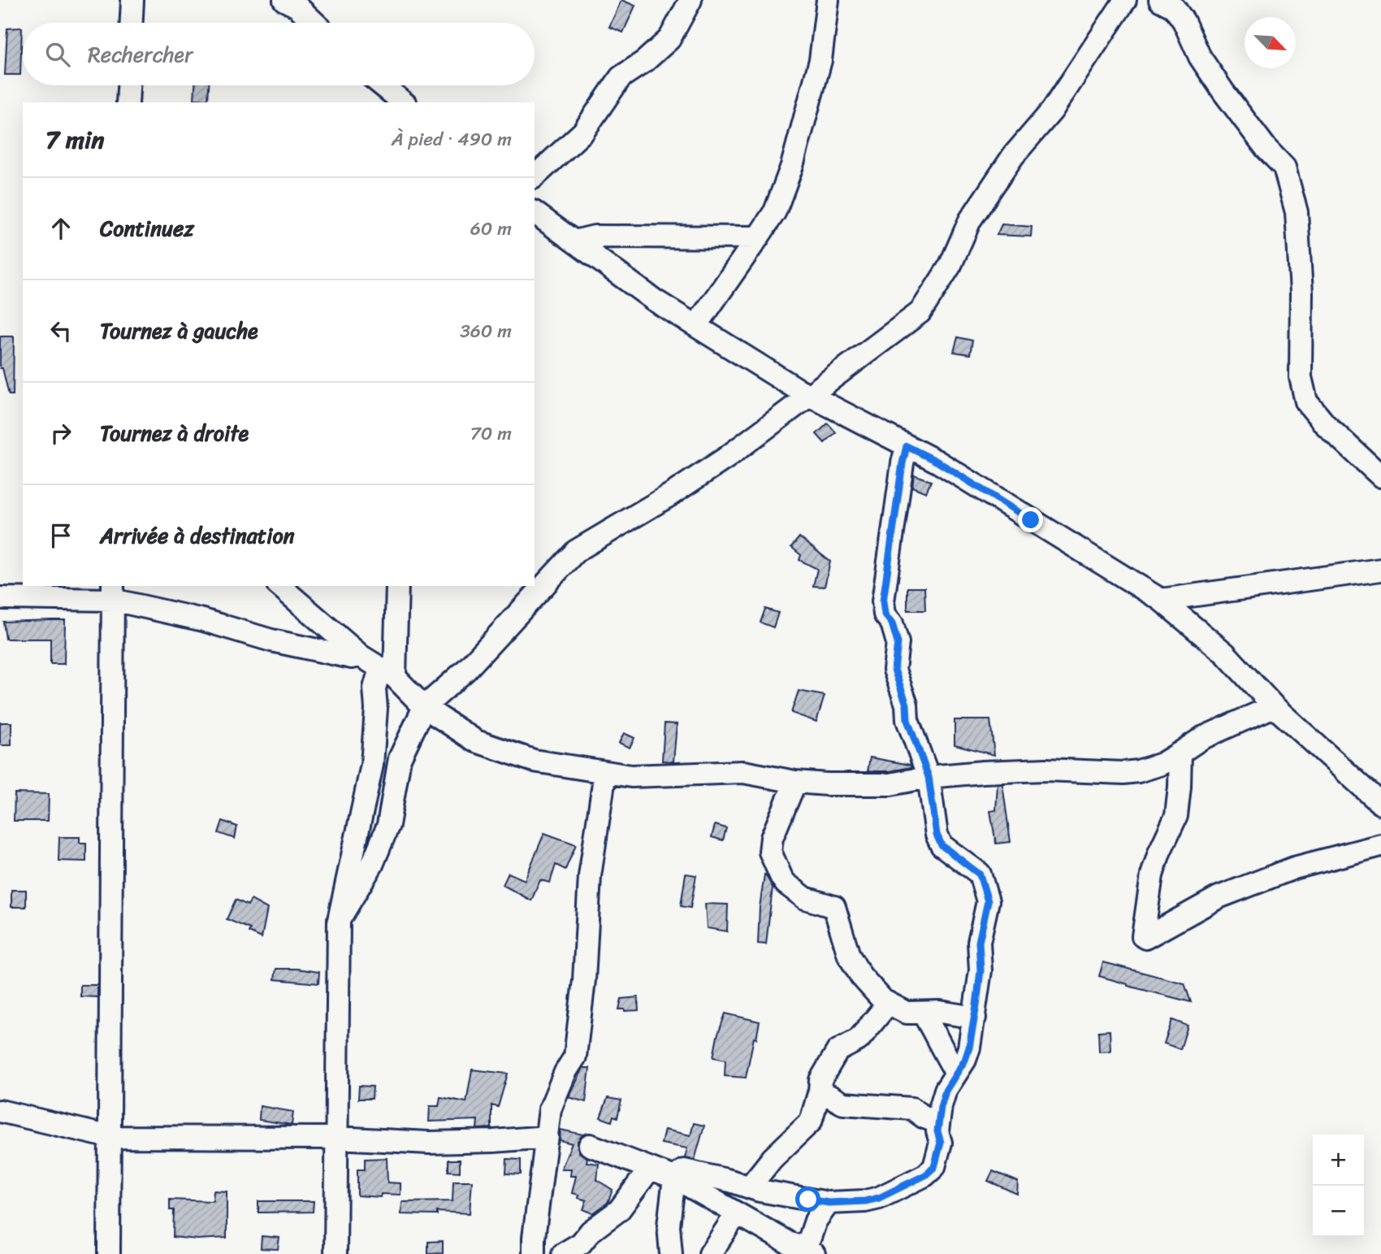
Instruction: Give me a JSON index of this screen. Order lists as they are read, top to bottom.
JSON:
{
  "north": "bottom right",
  "page": {
    "search": "Rechercher",
    "heading": ["7 min", "À pied · 490 m"],
    "list": [
      ["Continuez", "60 m"],
      ["Tournez à gauche", "360 m"],
      ["Tournez à droite", "70 m"],
      "Arrivée à destination"
    ],
    "map_buttons": ["+", "−"]
  }
}
